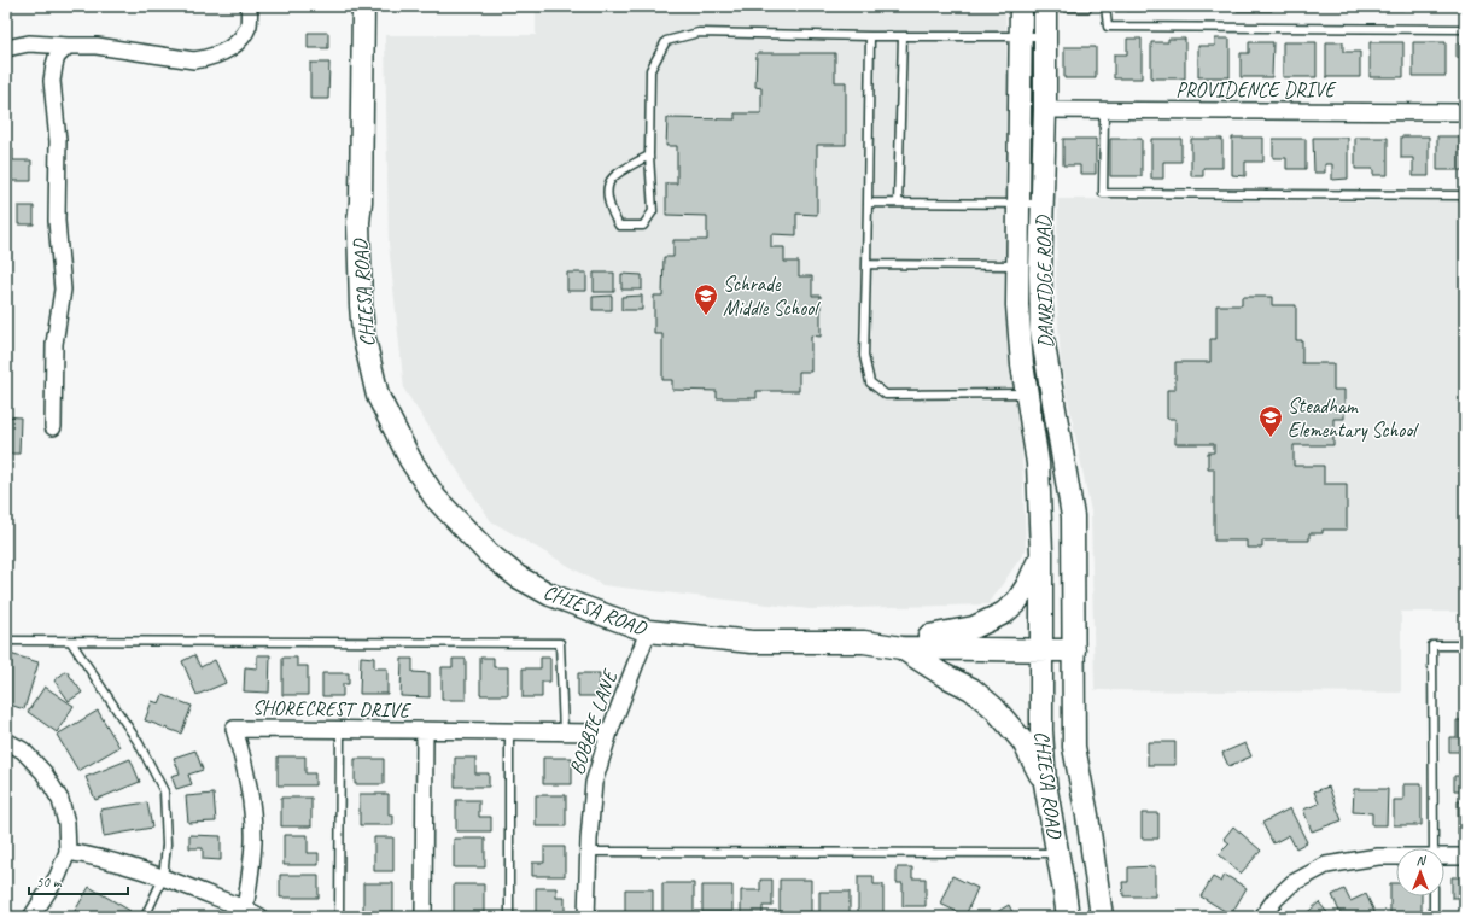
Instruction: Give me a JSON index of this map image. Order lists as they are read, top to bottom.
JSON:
{
  "streets": {
    "main road": ["DANRIDGE ROAD", "CHIESA ROAD"],
    "street": ["PROVIDENCE DRIVE", "SHORECREST DRIVE", "BOBBIE LANE"]
  },
  "crossings": [
    ["PROVIDENCE DRIVE", "DANRIDGE ROAD"],
    ["DANRIDGE ROAD", "CHIESA ROAD"],
    ["CHIESA ROAD", "BOBBIE LANE"],
    ["SHORECREST DRIVE", "BOBBIE LANE"]
  ],
  "places": {
    "school or university": ["Schrade Middle School", "Steadham Elementary School"]
  },
  "scale_bar": "50 m",
  "north": "top"
}
